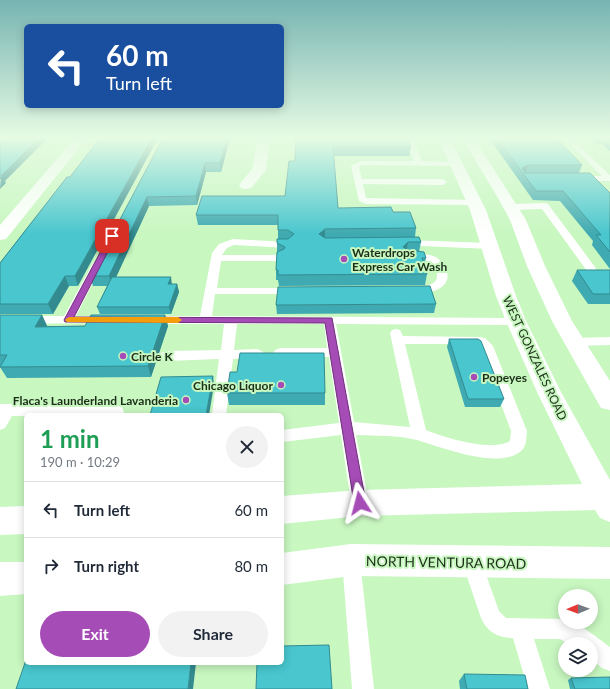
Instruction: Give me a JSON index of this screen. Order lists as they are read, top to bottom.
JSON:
{
  "streets": {
    "main road": ["WEST GONZALES ROAD", "NORTH VENTURA ROAD"]
  },
  "places": [
    "Waterdrops Express Car Wash",
    "Circle K",
    "Popeyes",
    "Chicago Liquor",
    "Flaca's Launderland Lavanderia"
  ],
  "north": "left",
  "page": {
    "turn": ["60 m", "Turn left"],
    "heading": ["1 min", "190 m · 10:29"],
    "list": [
      {
        "name": "Turn left",
        "value": "60 m"
      },
      {
        "name": "Turn right",
        "value": "80 m"
      }
    ],
    "buttons": ["Exit", "Share"]
  }
}
